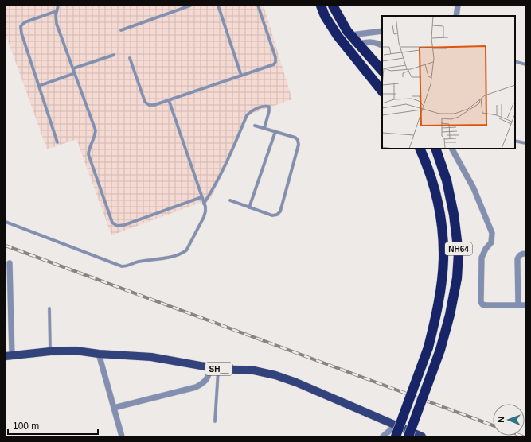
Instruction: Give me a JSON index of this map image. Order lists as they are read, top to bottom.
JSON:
{
  "streets": {
    "highway": ["NH64"],
    "main road": ["SH__"]
  },
  "scale_bar": "100 m",
  "north": "left"
}
